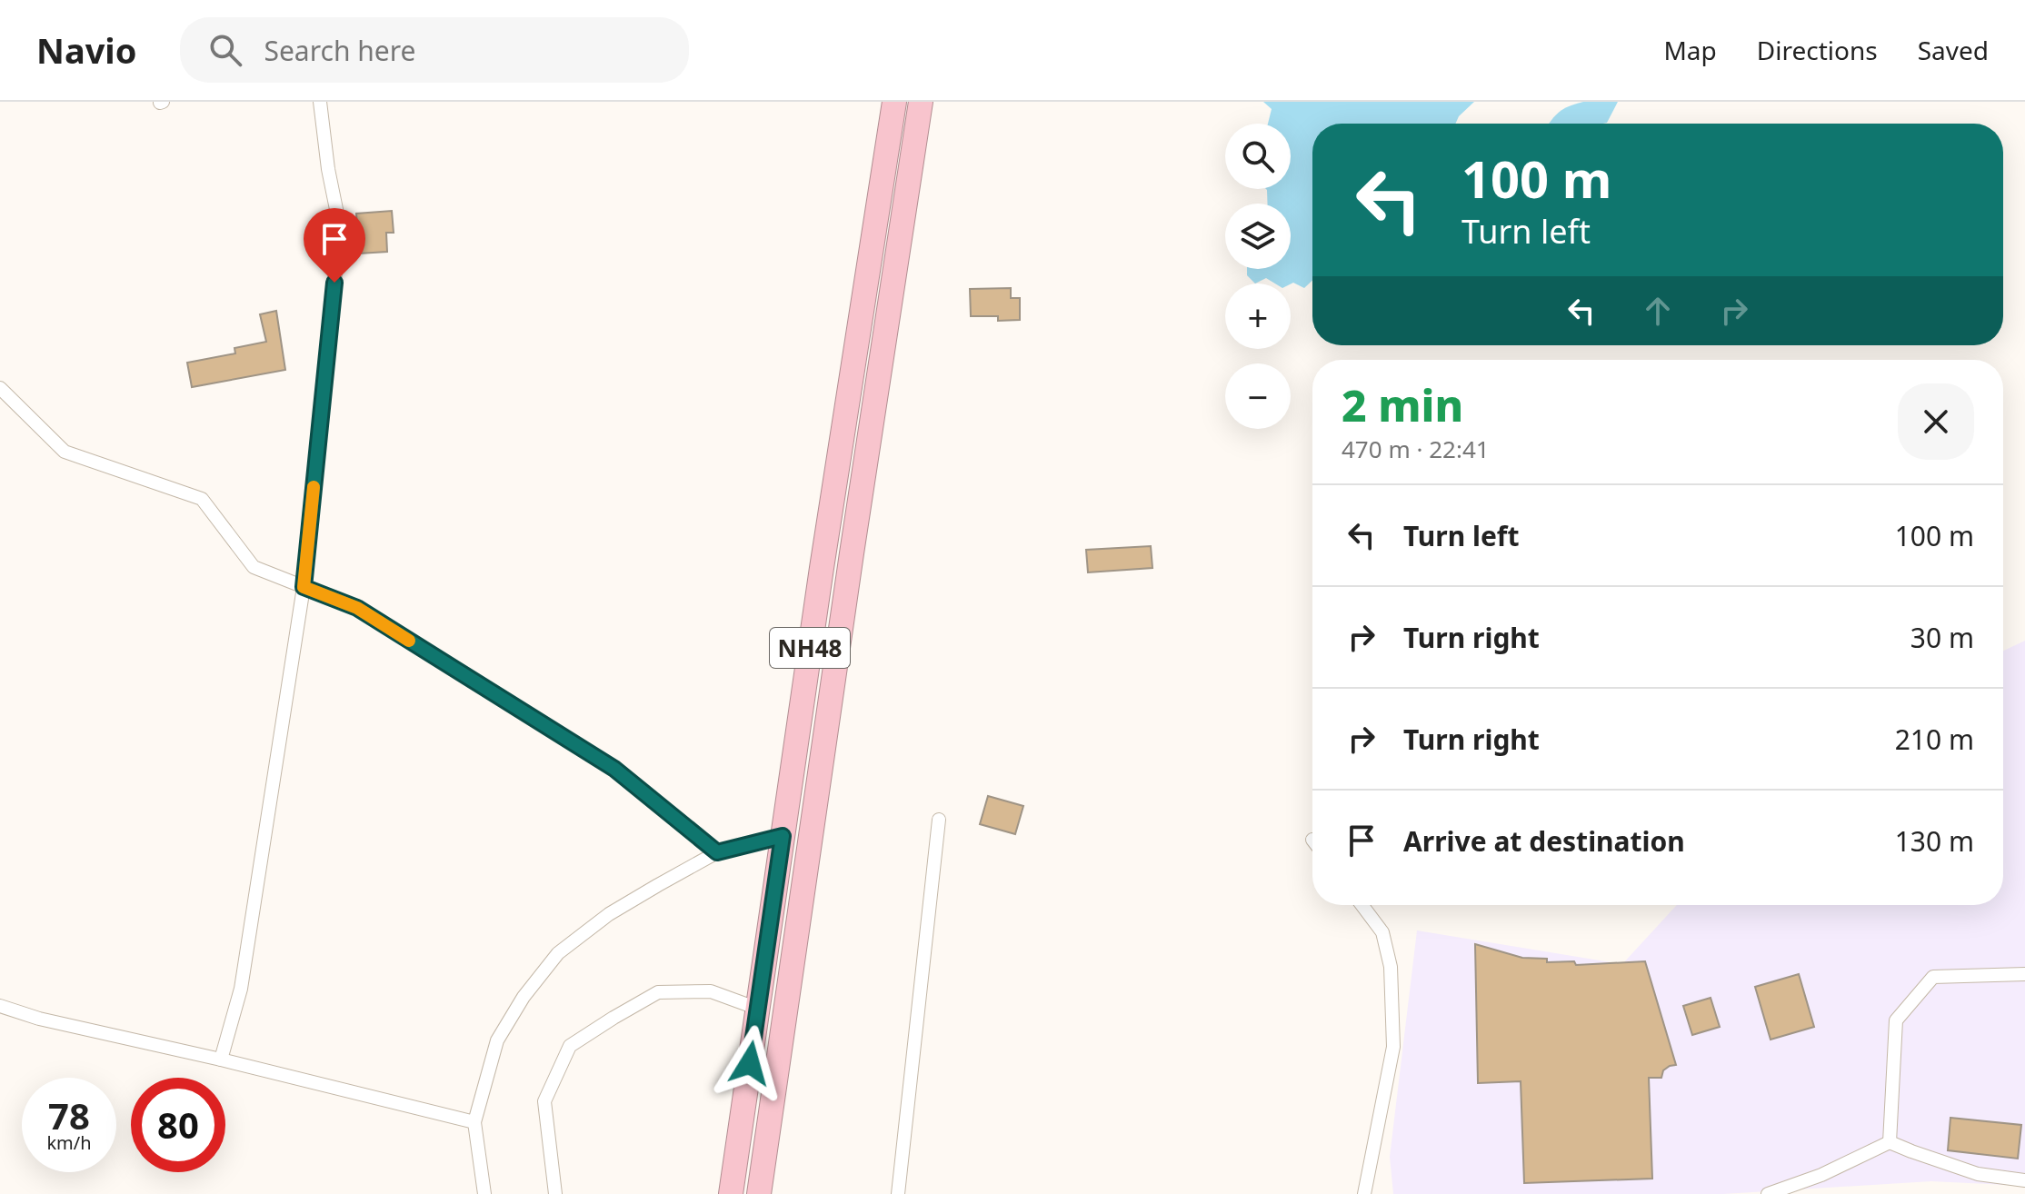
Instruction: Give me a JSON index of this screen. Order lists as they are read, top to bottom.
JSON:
{
  "streets": {
    "highway": ["NH48"]
  },
  "page": {
    "header": "Navio",
    "search": "Search here",
    "nav": ["Map", "Directions", "Saved"],
    "map_buttons": ["+", "−"],
    "turn": ["100 m", "Turn left"],
    "heading": ["2 min", "470 m · 22:41"],
    "list": [
      {
        "name": "Turn left",
        "value": "100 m"
      },
      {
        "name": "Turn right",
        "value": "30 m"
      },
      {
        "name": "Turn right",
        "value": "210 m"
      },
      {
        "name": "Arrive at destination",
        "value": "130 m"
      }
    ],
    "speed": "78 km/h",
    "limit": "80"
  }
}
